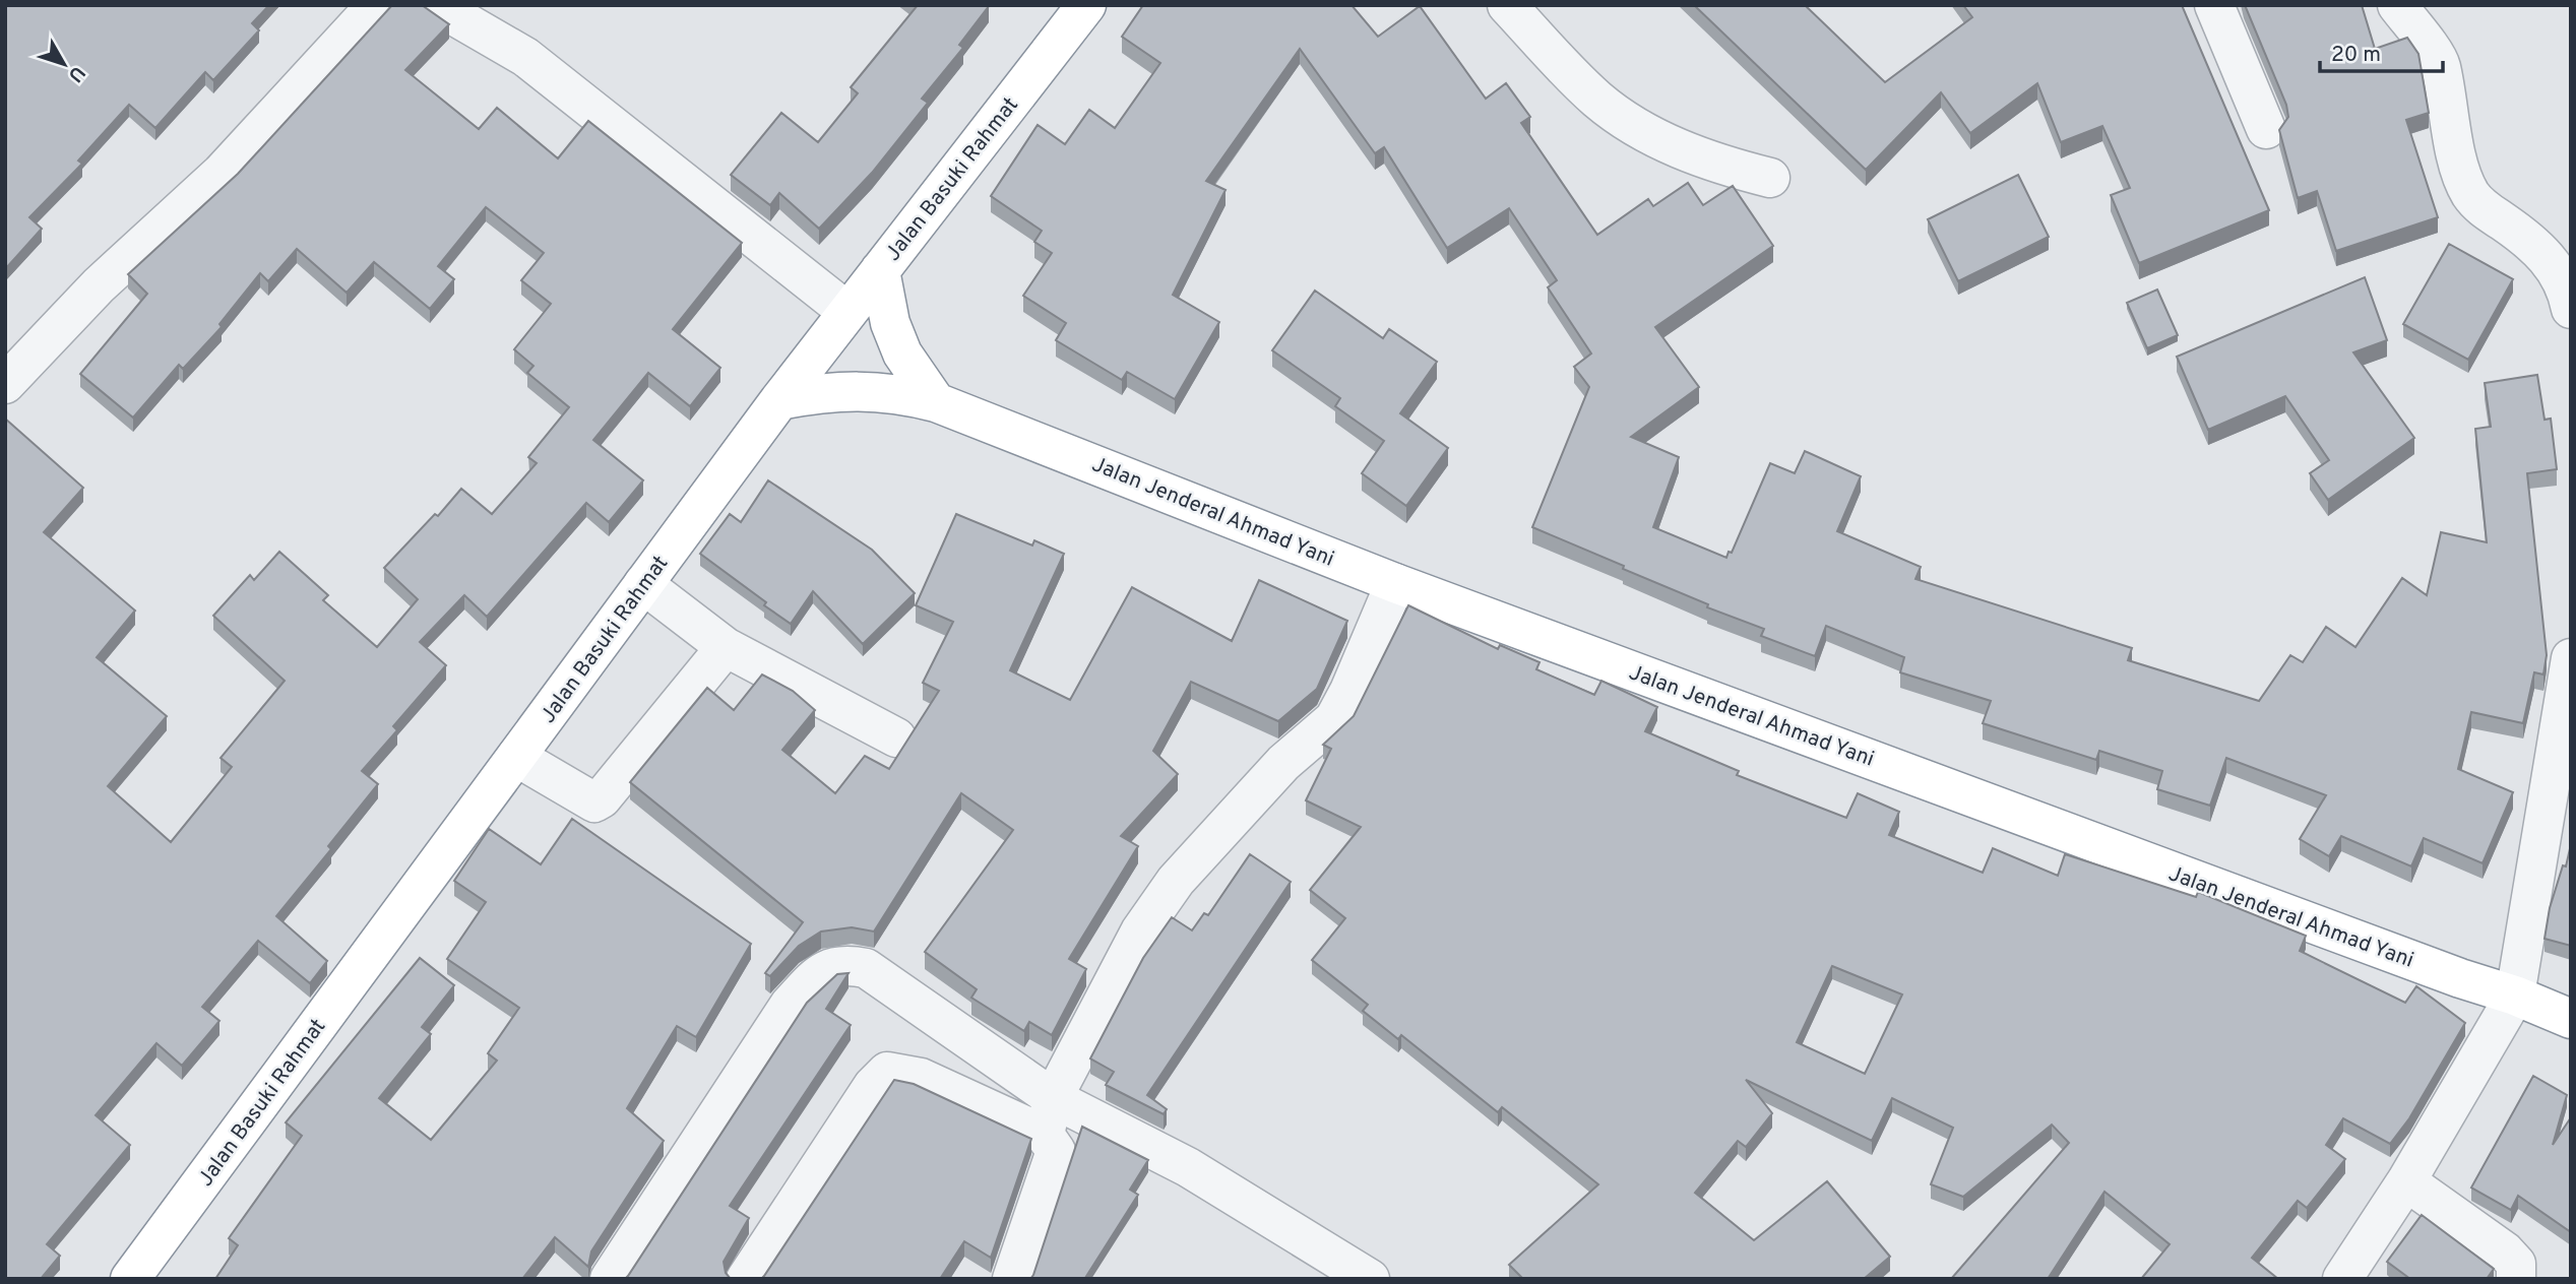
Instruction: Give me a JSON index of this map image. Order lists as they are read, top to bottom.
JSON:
{
  "streets": {
    "highway": ["Jalan Basuki Rahmat", "Jalan Jenderal Ahmad Yani"]
  },
  "crossings": [
    ["Jalan Basuki Rahmat", "Jalan Jenderal Ahmad Yani"]
  ],
  "scale_bar": "20 m",
  "north": "bottom right"
}
